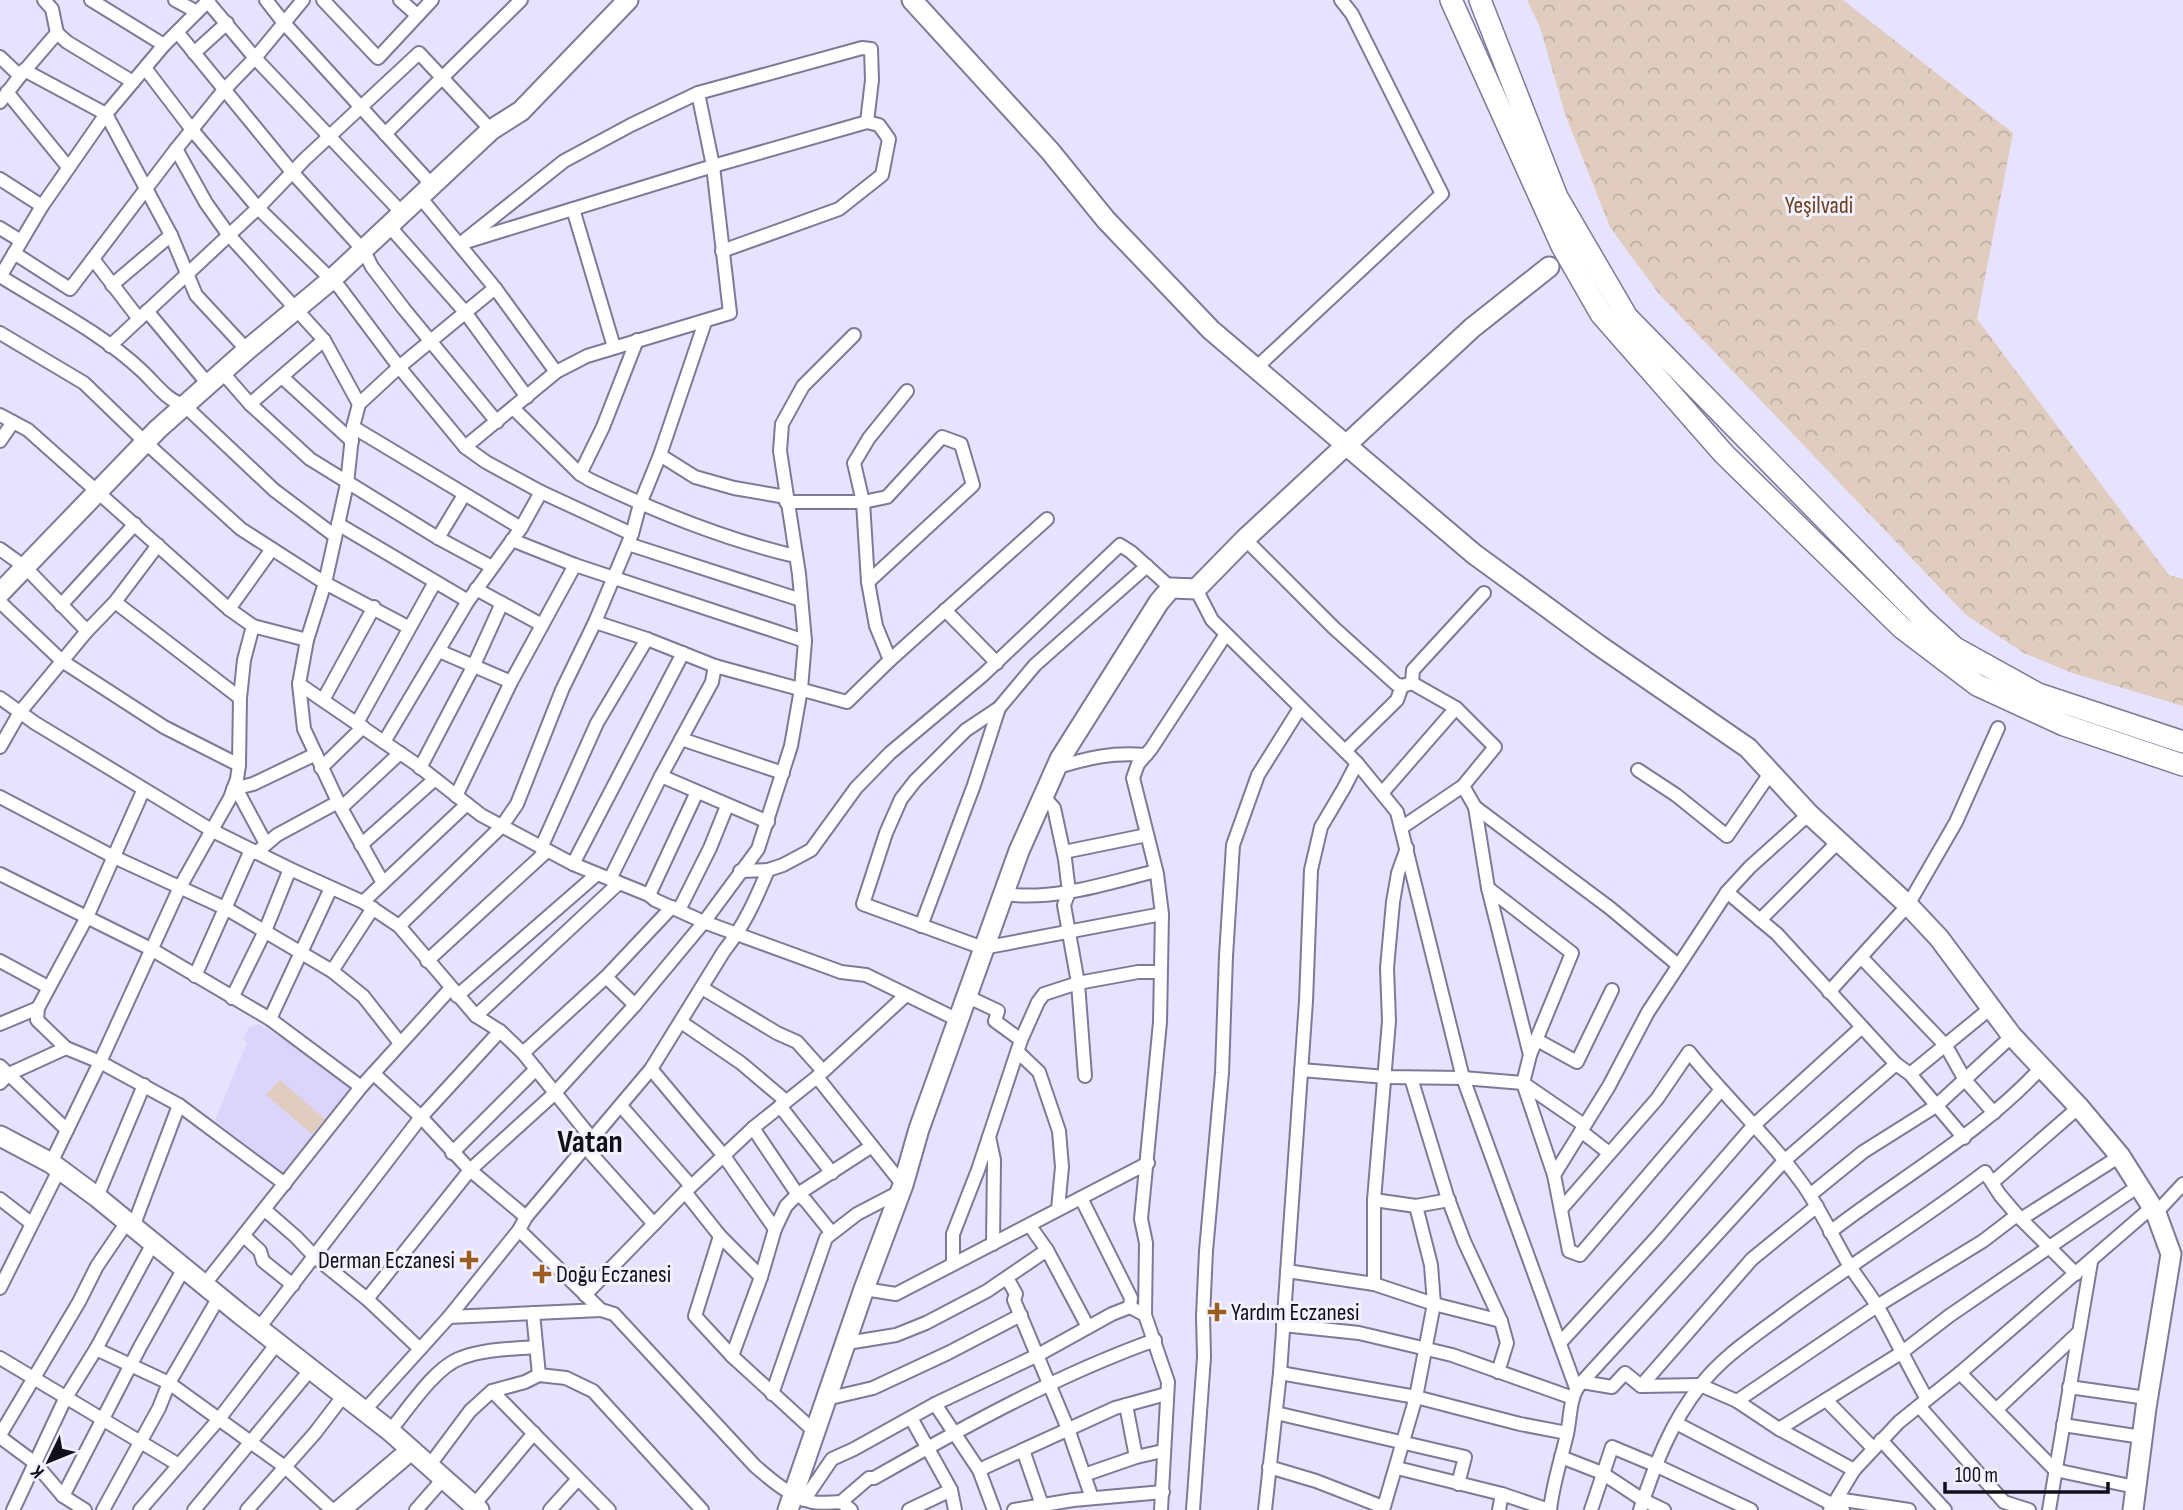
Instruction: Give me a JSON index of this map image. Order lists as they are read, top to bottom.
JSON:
{
  "districts": ["Vatan"],
  "parks": ["Yeşilvadi"],
  "places": {
    "health": ["Derman Eczanesi", "Doğu Eczanesi", "Yardım Eczanesi"]
  },
  "scale_bar": "100 m",
  "north": "bottom left"
}
